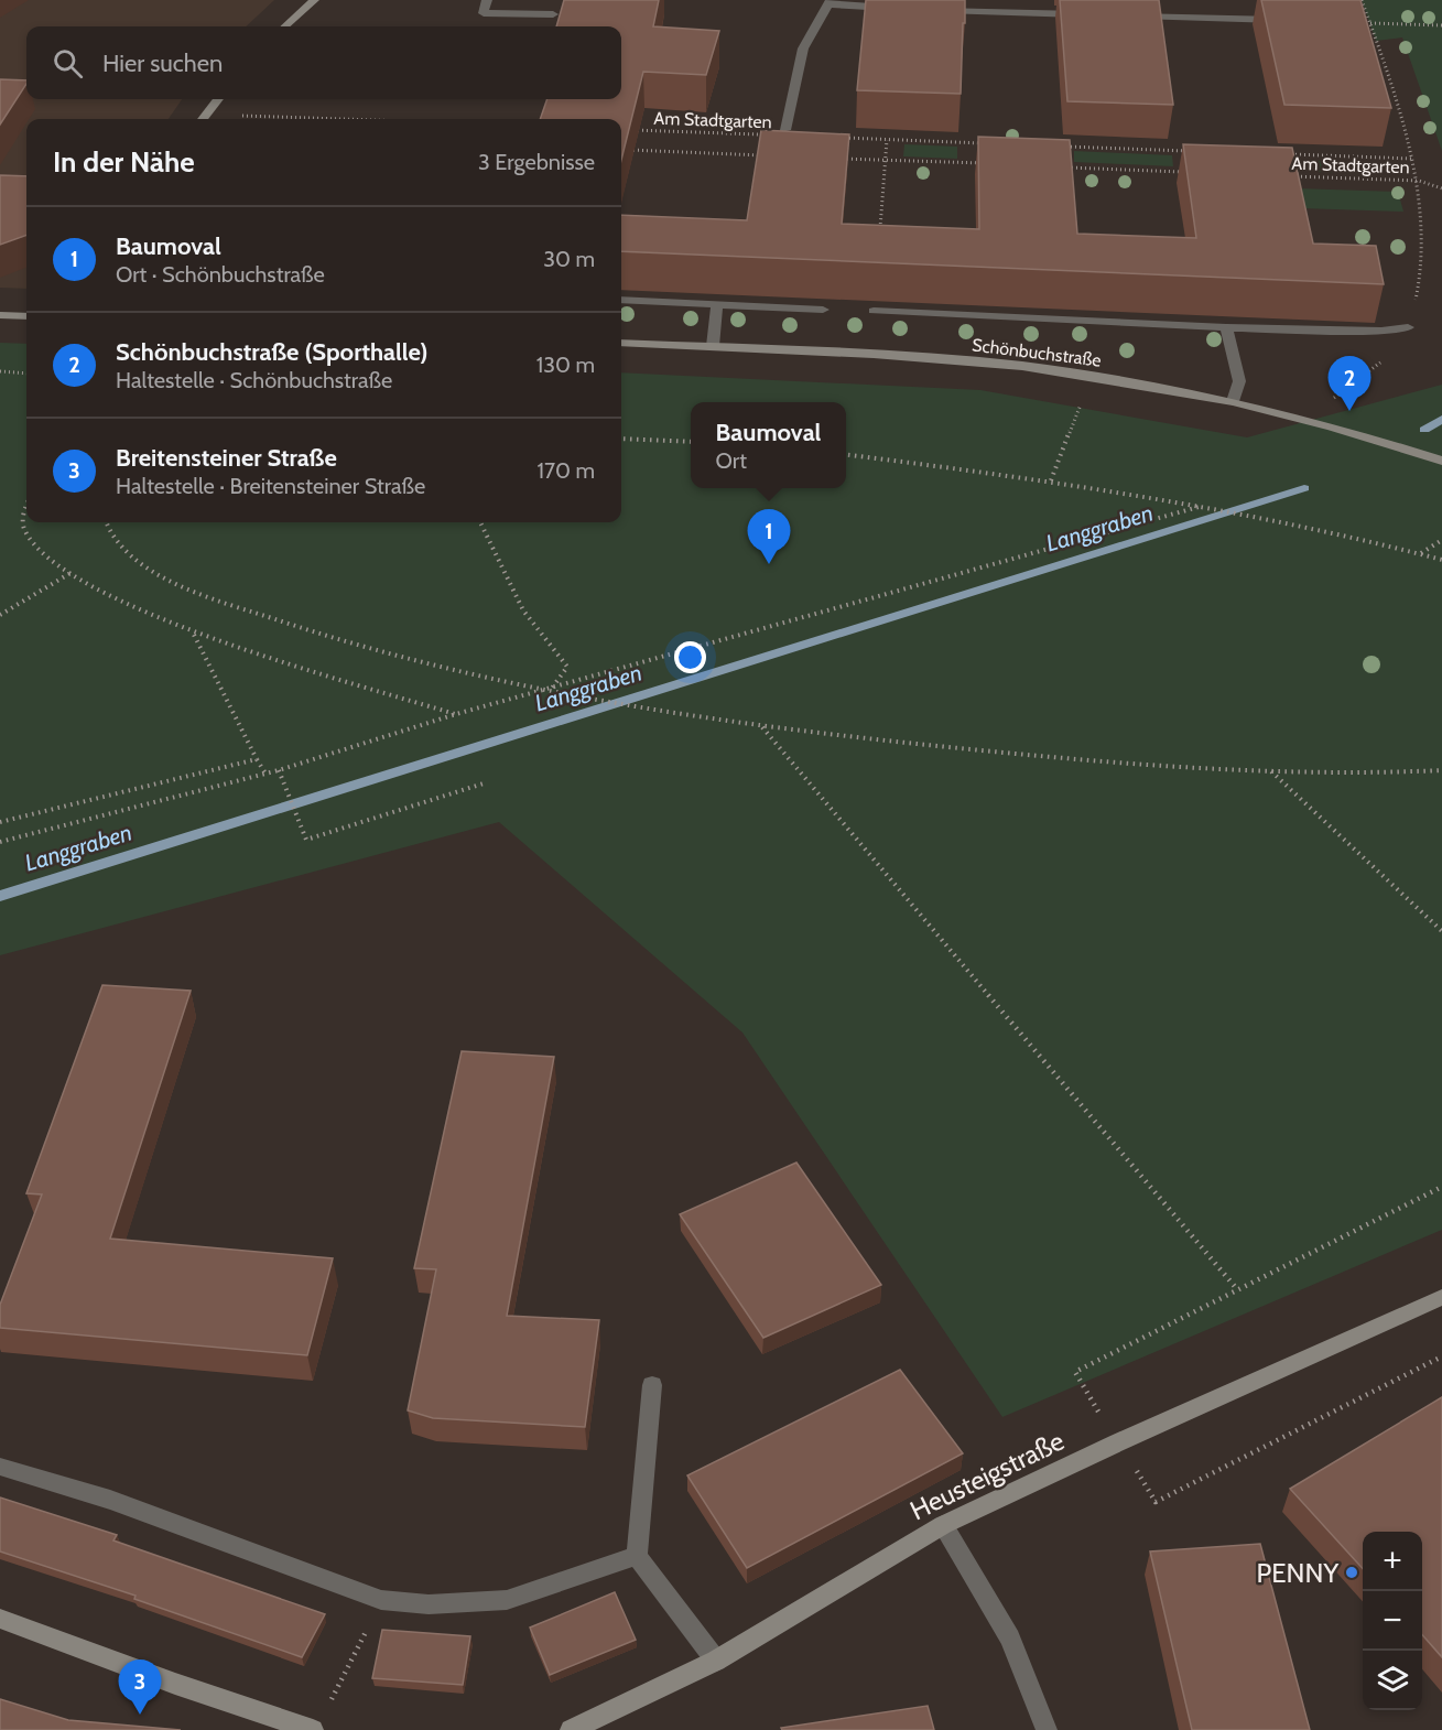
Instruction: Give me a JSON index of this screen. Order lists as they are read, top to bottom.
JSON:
{
  "streets": {
    "street": ["Schönbuchstraße", "Heusteigstraße"],
    "path": ["Am Stadtgarten"]
  },
  "water": ["Langgraben"],
  "places": ["PENNY"],
  "page": {
    "search": "Hier suchen",
    "heading": ["In der Nähe", "3 Ergebnisse"],
    "list": [
      {
        "mark": "1",
        "name": "Baumoval",
        "note": "Ort · Schönbuchstraße",
        "value": "30 m"
      },
      {
        "mark": "2",
        "name": "Schönbuchstraße (Sporthalle)",
        "note": "Haltestelle · Schönbuchstraße",
        "value": "130 m"
      },
      {
        "mark": "3",
        "name": "Breitensteiner Straße",
        "note": "Haltestelle · Breitensteiner Straße",
        "value": "170 m"
      }
    ],
    "pins": ["2", "1", "3"],
    "popup": ["Baumoval", "Ort"],
    "map_buttons": ["+", "−"]
  }
}
